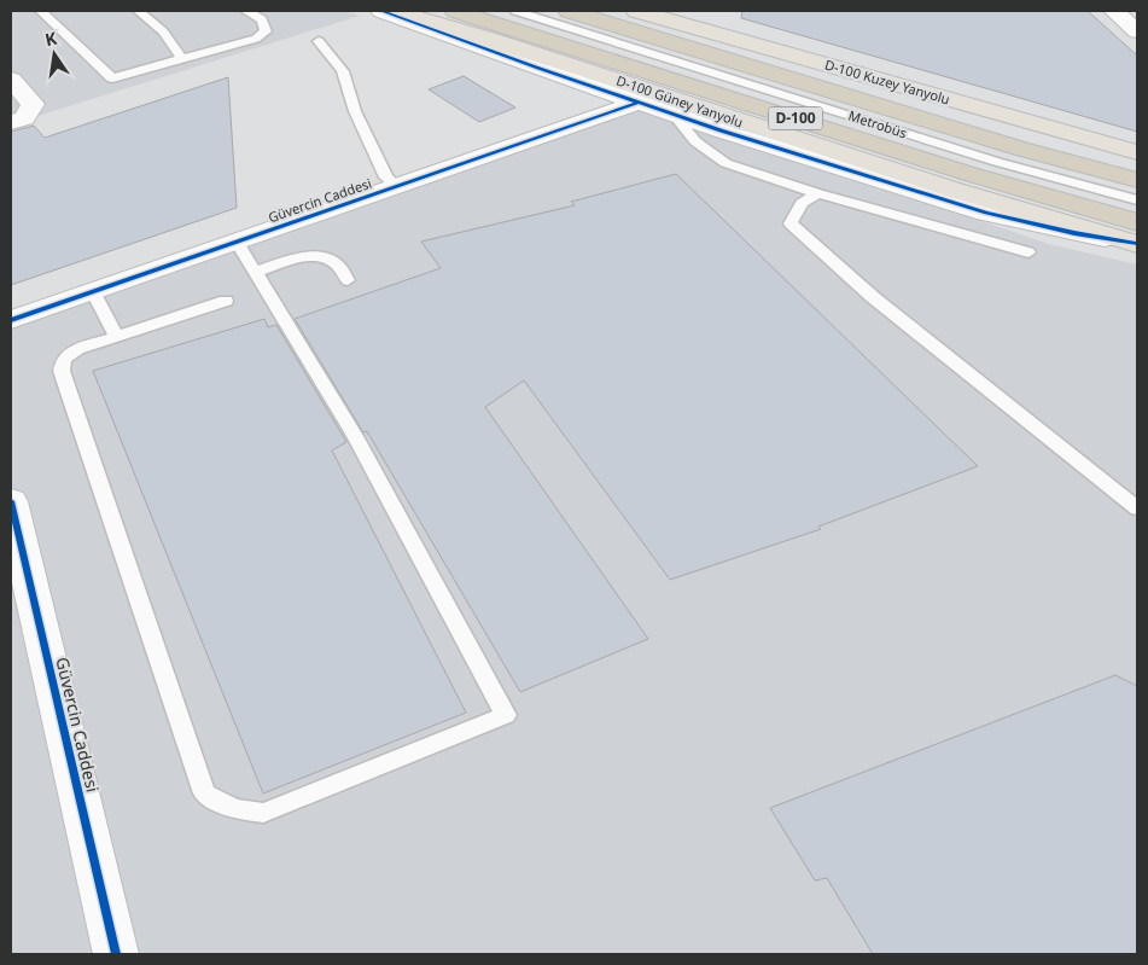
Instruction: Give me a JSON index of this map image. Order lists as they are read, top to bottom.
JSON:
{
  "streets": {
    "highway": ["D-100"],
    "main road": ["D-100 Kuzey Yanyolu", "D-100 Güney Yanyolu"],
    "street": ["Güvercin Caddesi"],
    "lane": ["Metrobüs"]
  },
  "crossings": [
    ["D-100 Güney Yanyolu", "D-100"]
  ],
  "north": "top"
}
